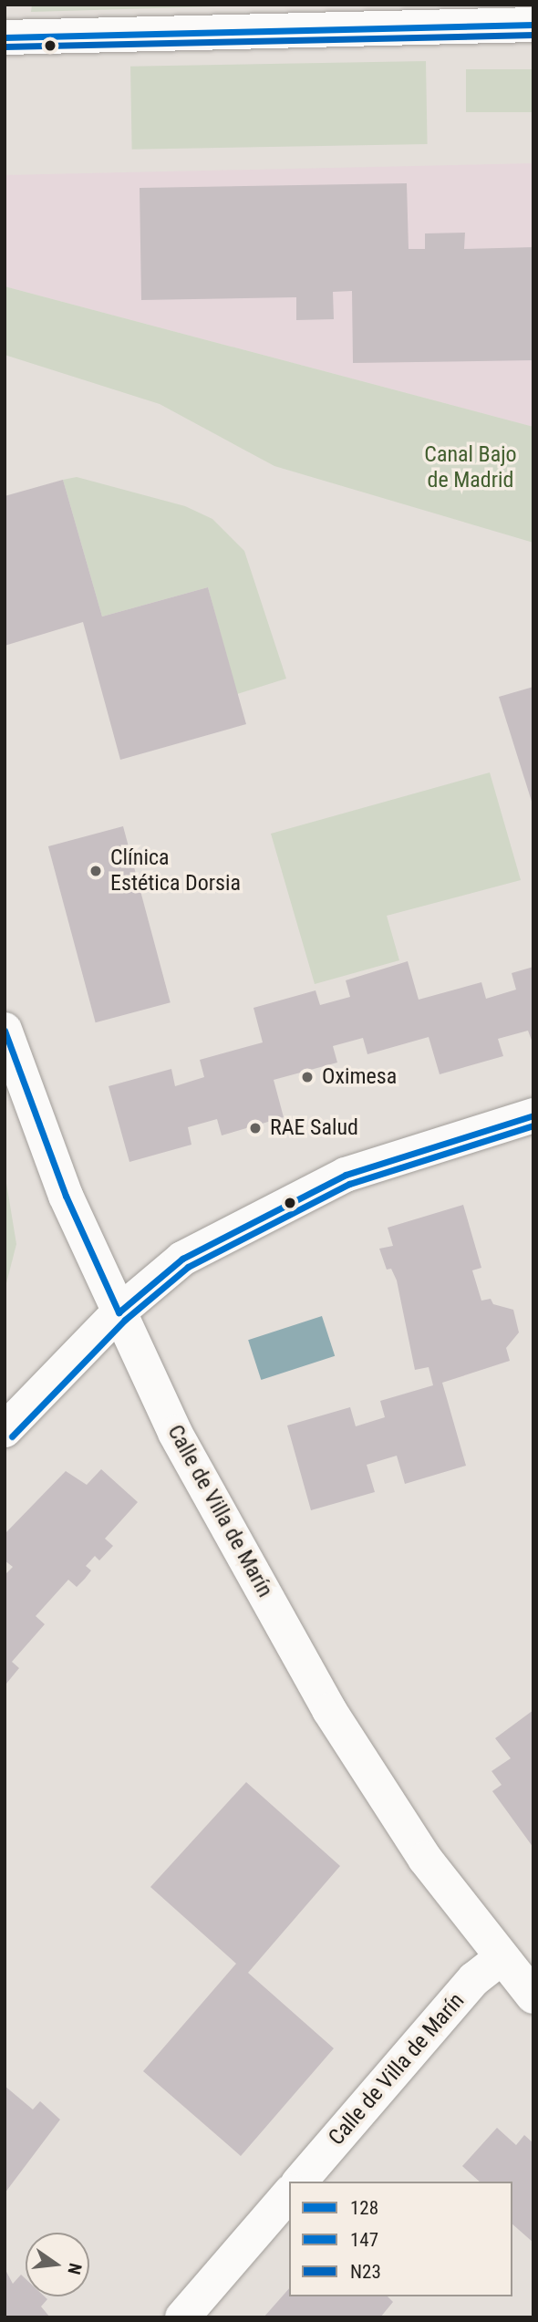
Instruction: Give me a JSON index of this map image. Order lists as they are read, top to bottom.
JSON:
{
  "streets": {
    "street": ["Calle de Villa de Marín"]
  },
  "parks": ["Canal Bajo de Madrid"],
  "places": ["Clínica Estética Dorsia", "Oximesa", "RAE Salud"],
  "lines": ["transit line 128", "transit line N23", "transit line 147"],
  "legend": ["128", "147", "N23"],
  "north": "right"
}
